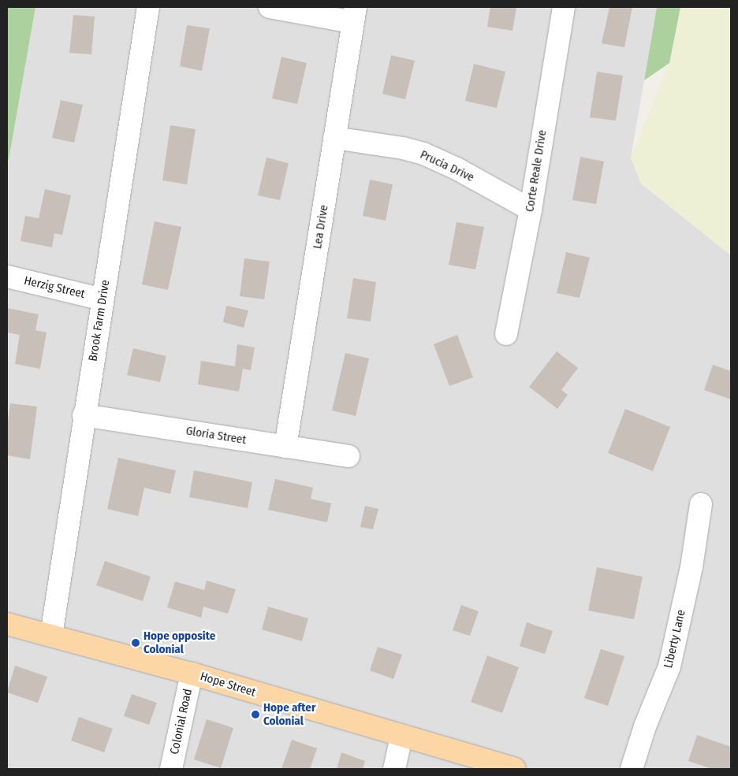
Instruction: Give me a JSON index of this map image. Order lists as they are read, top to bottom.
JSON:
{
  "streets": {
    "main road": ["Hope Street"],
    "street": [
      "Prucia Drive",
      "Corte Reale Drive",
      "Lea Drive",
      "Herzig Street",
      "Brook Farm Drive",
      "Gloria Street",
      "Liberty Lane",
      "Colonial Road"
    ]
  },
  "crossings": [
    ["Prucia Drive", "Corte Reale Drive"],
    ["Prucia Drive", "Lea Drive"],
    ["Lea Drive", "Gloria Street"],
    ["Herzig Street", "Brook Farm Drive"],
    ["Brook Farm Drive", "Gloria Street"],
    ["Brook Farm Drive", "Hope Street"],
    ["Hope Street", "Colonial Road"]
  ],
  "places": ["Hope opposite Colonial", "Hope after Colonial"]
}
